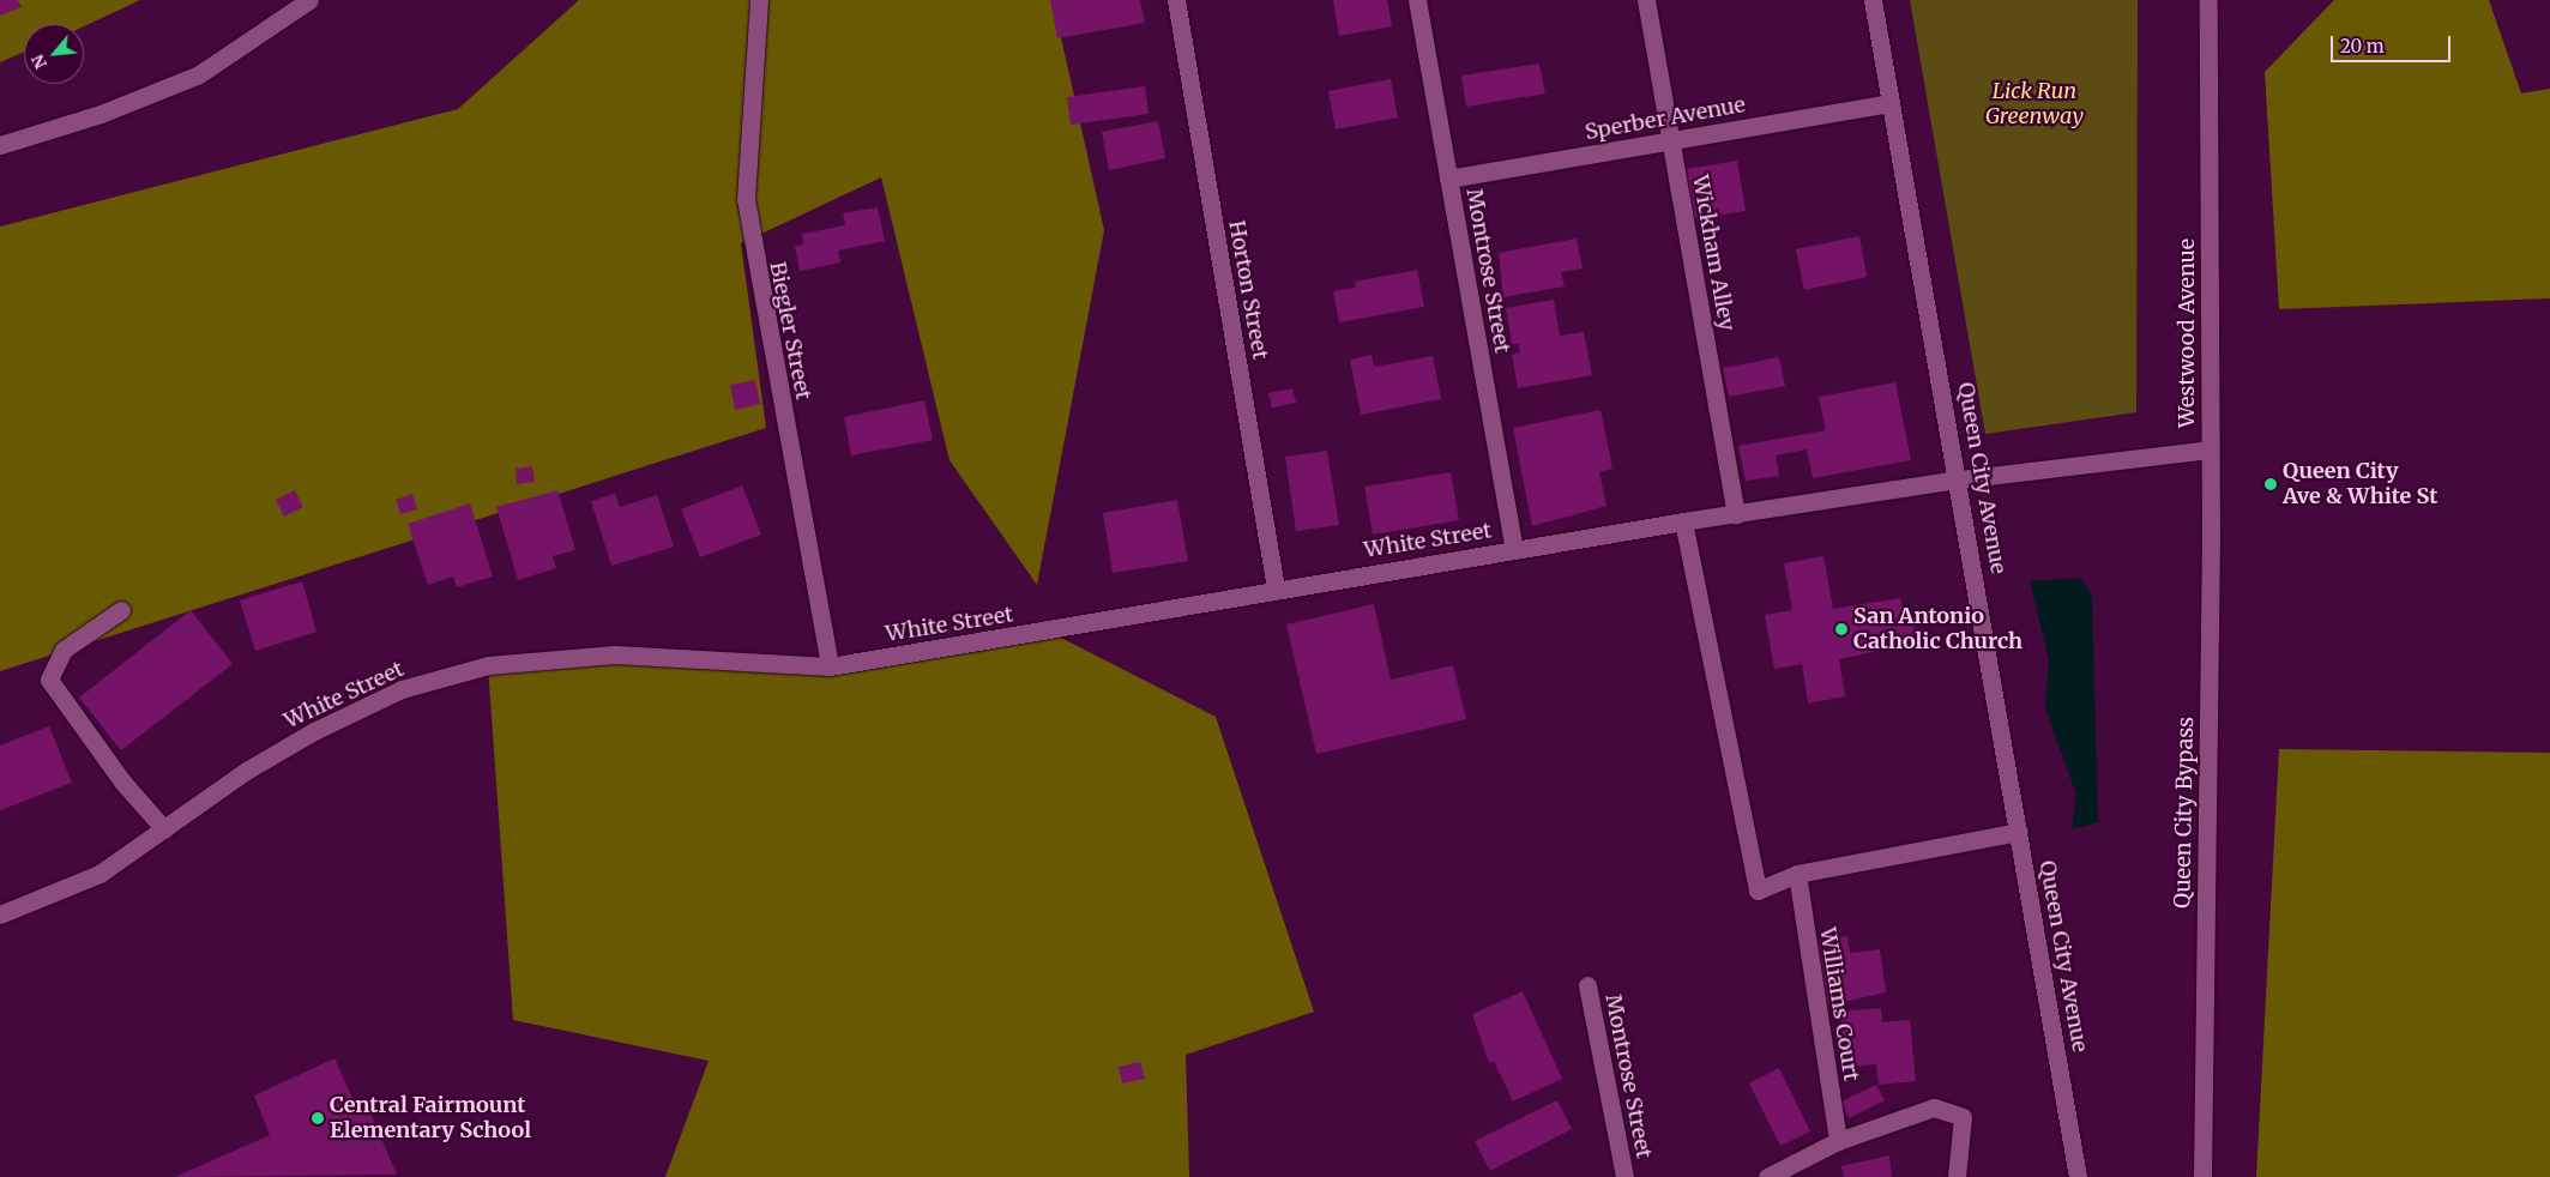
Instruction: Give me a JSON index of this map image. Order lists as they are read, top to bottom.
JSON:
{
  "streets": {
    "street": [
      "Sperber Avenue",
      "Wickham Alley",
      "Montrose Street",
      "Horton Street",
      "Biegler Street",
      "Westwood Avenue",
      "Queen City Avenue",
      "White Street",
      "Queen City Bypass",
      "Williams Court"
    ]
  },
  "crossings": [
    ["Sperber Avenue", "Wickham Alley"],
    ["Sperber Avenue", "Montrose Street"],
    ["Sperber Avenue", "Queen City Avenue"],
    ["Wickham Alley", "White Street"],
    ["Montrose Street", "White Street"],
    ["Horton Street", "White Street"],
    ["Biegler Street", "White Street"],
    ["Westwood Avenue", "Queen City Avenue"],
    ["Westwood Avenue", "White Street"],
    ["Westwood Avenue", "Queen City Bypass"],
    ["Queen City Avenue", "White Street"]
  ],
  "parks": ["Lick Run Greenway"],
  "places": ["Queen City Ave & White St", "San Antonio Catholic Church", "Central Fairmount Elementary School"],
  "scale_bar": "20 m",
  "north": "bottom left"
}
